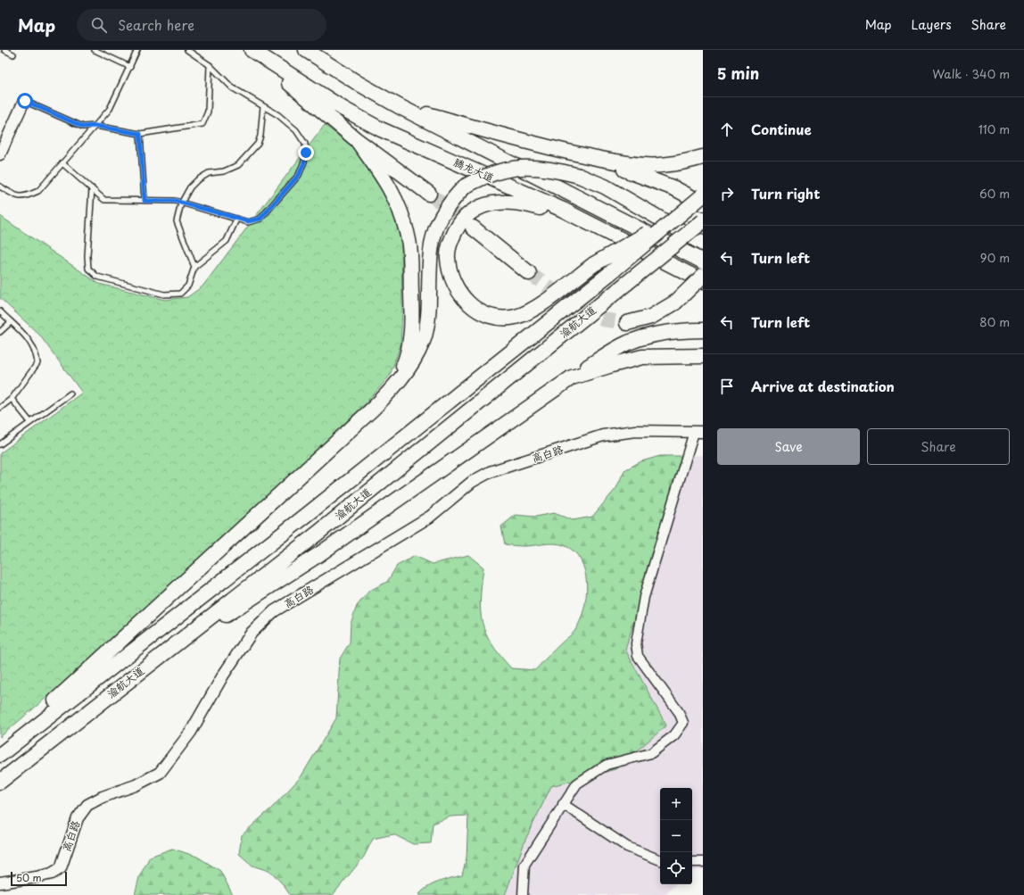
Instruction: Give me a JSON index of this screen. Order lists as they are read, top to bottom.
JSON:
{
  "streets": {
    "highway": ["腾龙大道", "渝航大道"],
    "street": ["高白路"]
  },
  "scale_bar": "50 m",
  "page": {
    "header": "Map",
    "search": "Search here",
    "nav": ["Map", "Layers", "Share"],
    "heading": ["5 min", "Walk · 340 m"],
    "list": [
      ["Continue", "110 m"],
      ["Turn right", "60 m"],
      ["Turn left", "90 m"],
      ["Turn left", "80 m"],
      "Arrive at destination"
    ],
    "buttons": ["Save", "Share"],
    "map_buttons": ["+", "−"],
    "scale": "50 m"
  }
}
